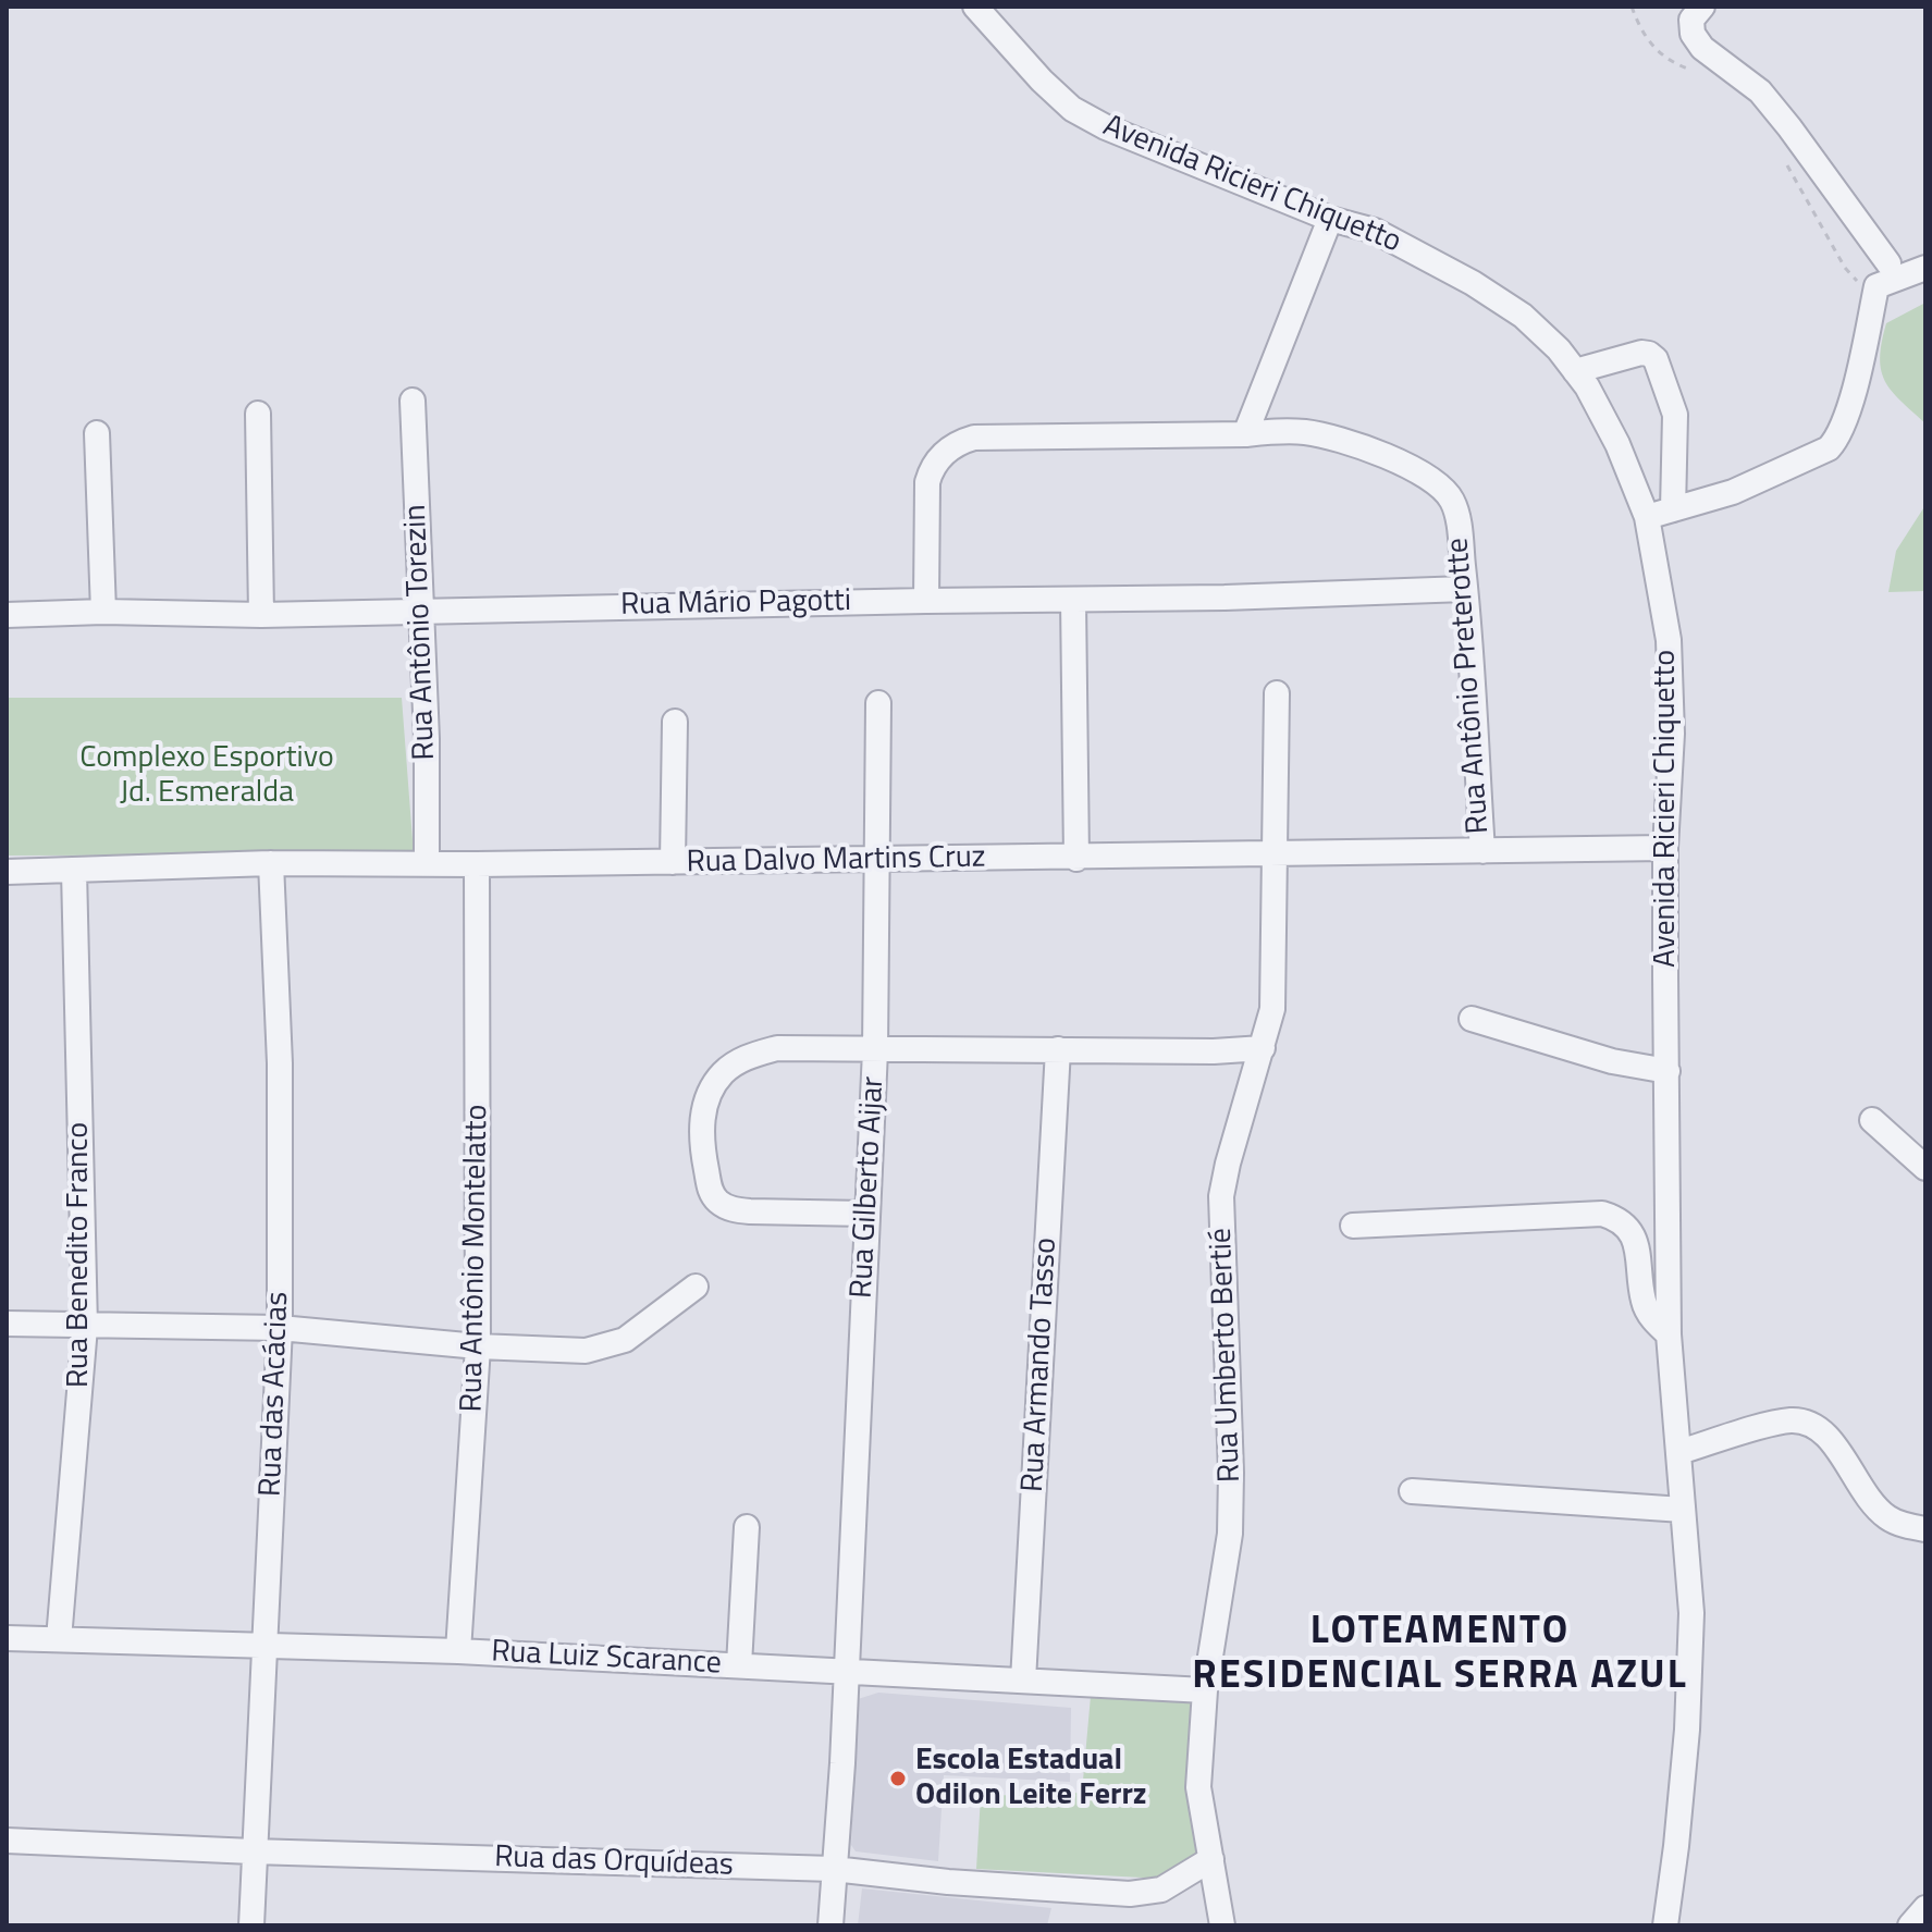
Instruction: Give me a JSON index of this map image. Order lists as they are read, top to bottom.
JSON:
{
  "streets": {
    "street": [
      "Avenida Ricieri Chiquetto",
      "Rua Mário Pagotti",
      "Rua Antônio Torezin",
      "Rua Antônio Preterotte",
      "Rua Dalvo Martins Cruz",
      "Rua Gilberto Aijar",
      "Rua Benedito Franco",
      "Rua Antônio Montelatto",
      "Rua Umberto Bertié",
      "Rua Armando Tasso",
      "Rua das Acácias",
      "Rua Luiz Scarance",
      "Rua das Orquídeas"
    ]
  },
  "crossings": [
    ["Avenida Ricieri Chiquetto", "Rua Dalvo Martins Cruz"],
    ["Rua Mário Pagotti", "Rua Antônio Torezin"],
    ["Rua Mário Pagotti", "Rua Antônio Preterotte"],
    ["Rua Antônio Torezin", "Rua Dalvo Martins Cruz"],
    ["Rua Antônio Preterotte", "Rua Dalvo Martins Cruz"],
    ["Rua Dalvo Martins Cruz", "Rua Gilberto Aijar"],
    ["Rua Dalvo Martins Cruz", "Rua Benedito Franco"],
    ["Rua Dalvo Martins Cruz", "Rua Antônio Montelatto"],
    ["Rua Dalvo Martins Cruz", "Rua Umberto Bertié"],
    ["Rua Dalvo Martins Cruz", "Rua das Acácias"],
    ["Rua Gilberto Aijar", "Rua Luiz Scarance"],
    ["Rua Gilberto Aijar", "Rua das Orquídeas"],
    ["Rua Benedito Franco", "Rua Luiz Scarance"],
    ["Rua Antônio Montelatto", "Rua Luiz Scarance"],
    ["Rua Umberto Bertié", "Rua Luiz Scarance"],
    ["Rua Umberto Bertié", "Rua das Orquídeas"],
    ["Rua Armando Tasso", "Rua Luiz Scarance"],
    ["Rua das Acácias", "Rua Luiz Scarance"],
    ["Rua das Acácias", "Rua das Orquídeas"]
  ],
  "districts": ["LOTEAMENTO RESIDENCIAL SERRA AZUL"],
  "parks": ["Complexo Esportivo Jd. Esmeralda"],
  "places": ["Escola Estadual Odilon Leite Ferrz"]
}
